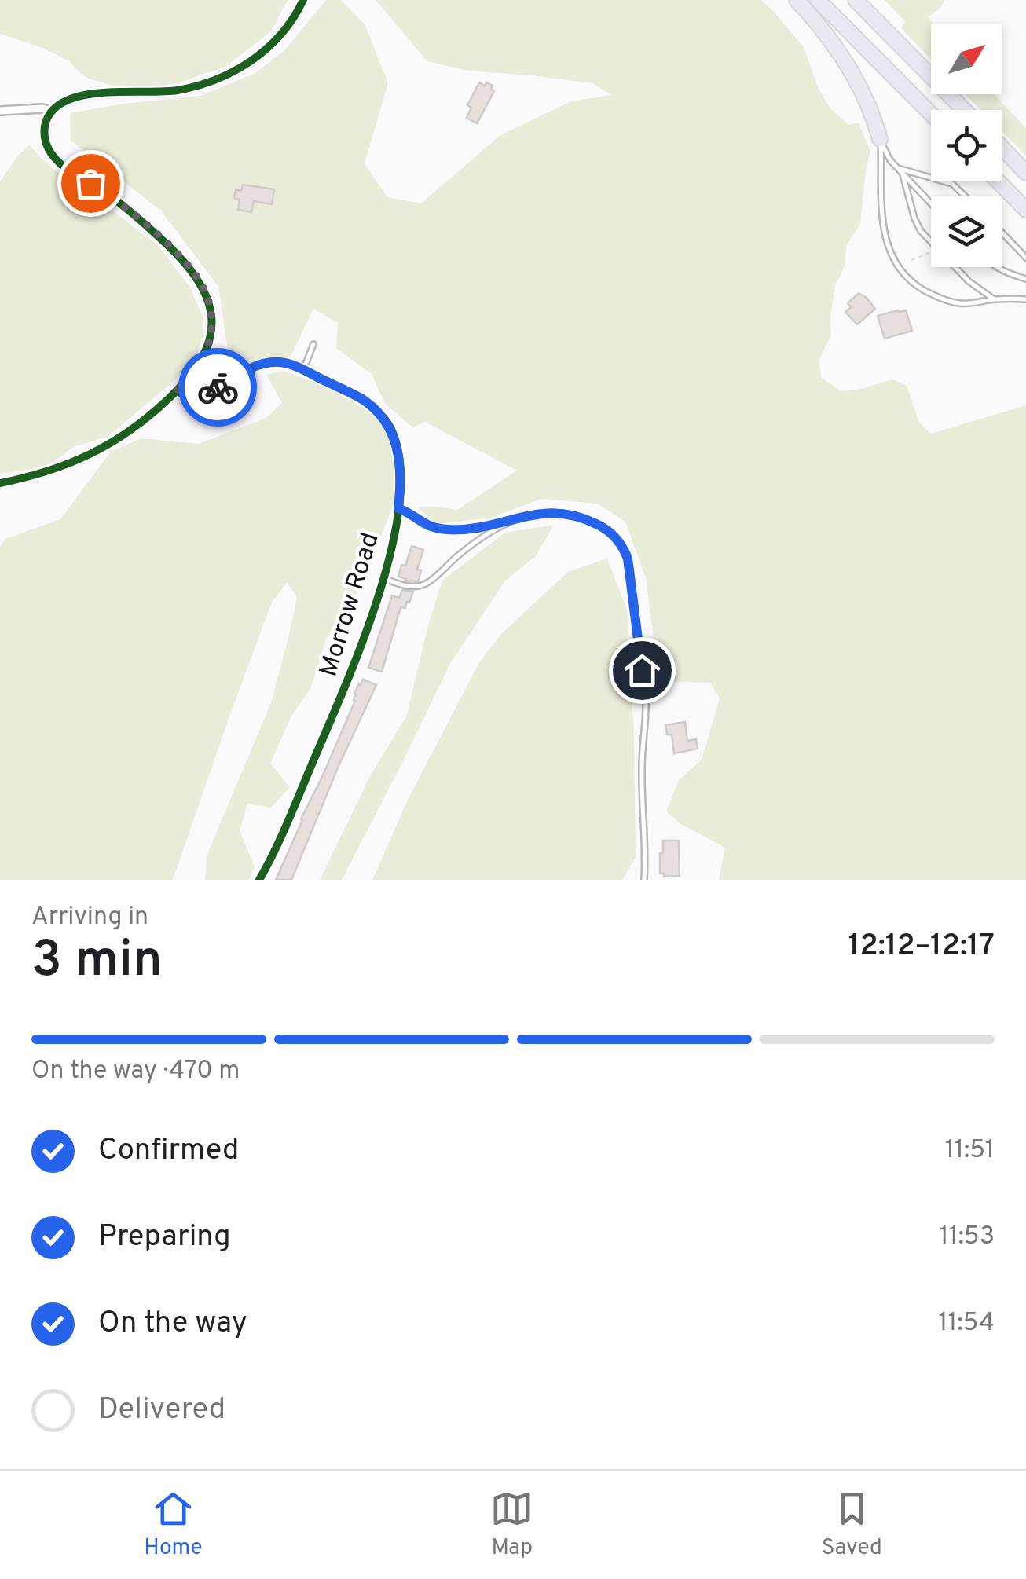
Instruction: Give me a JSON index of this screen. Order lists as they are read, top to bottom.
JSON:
{
  "streets": {
    "street": ["Morrow Road"]
  },
  "north": "top right",
  "page": {
    "heading": ["3 min", "Arriving in", "12:12–12:17"],
    "bar": "On the way · 470 m",
    "list": [
      ["Confirmed", "11:51"],
      ["Preparing", "11:53"],
      ["On the way", "11:54"],
      "Delivered"
    ],
    "tabs": ["Home", "Map", "Saved"]
  }
}
